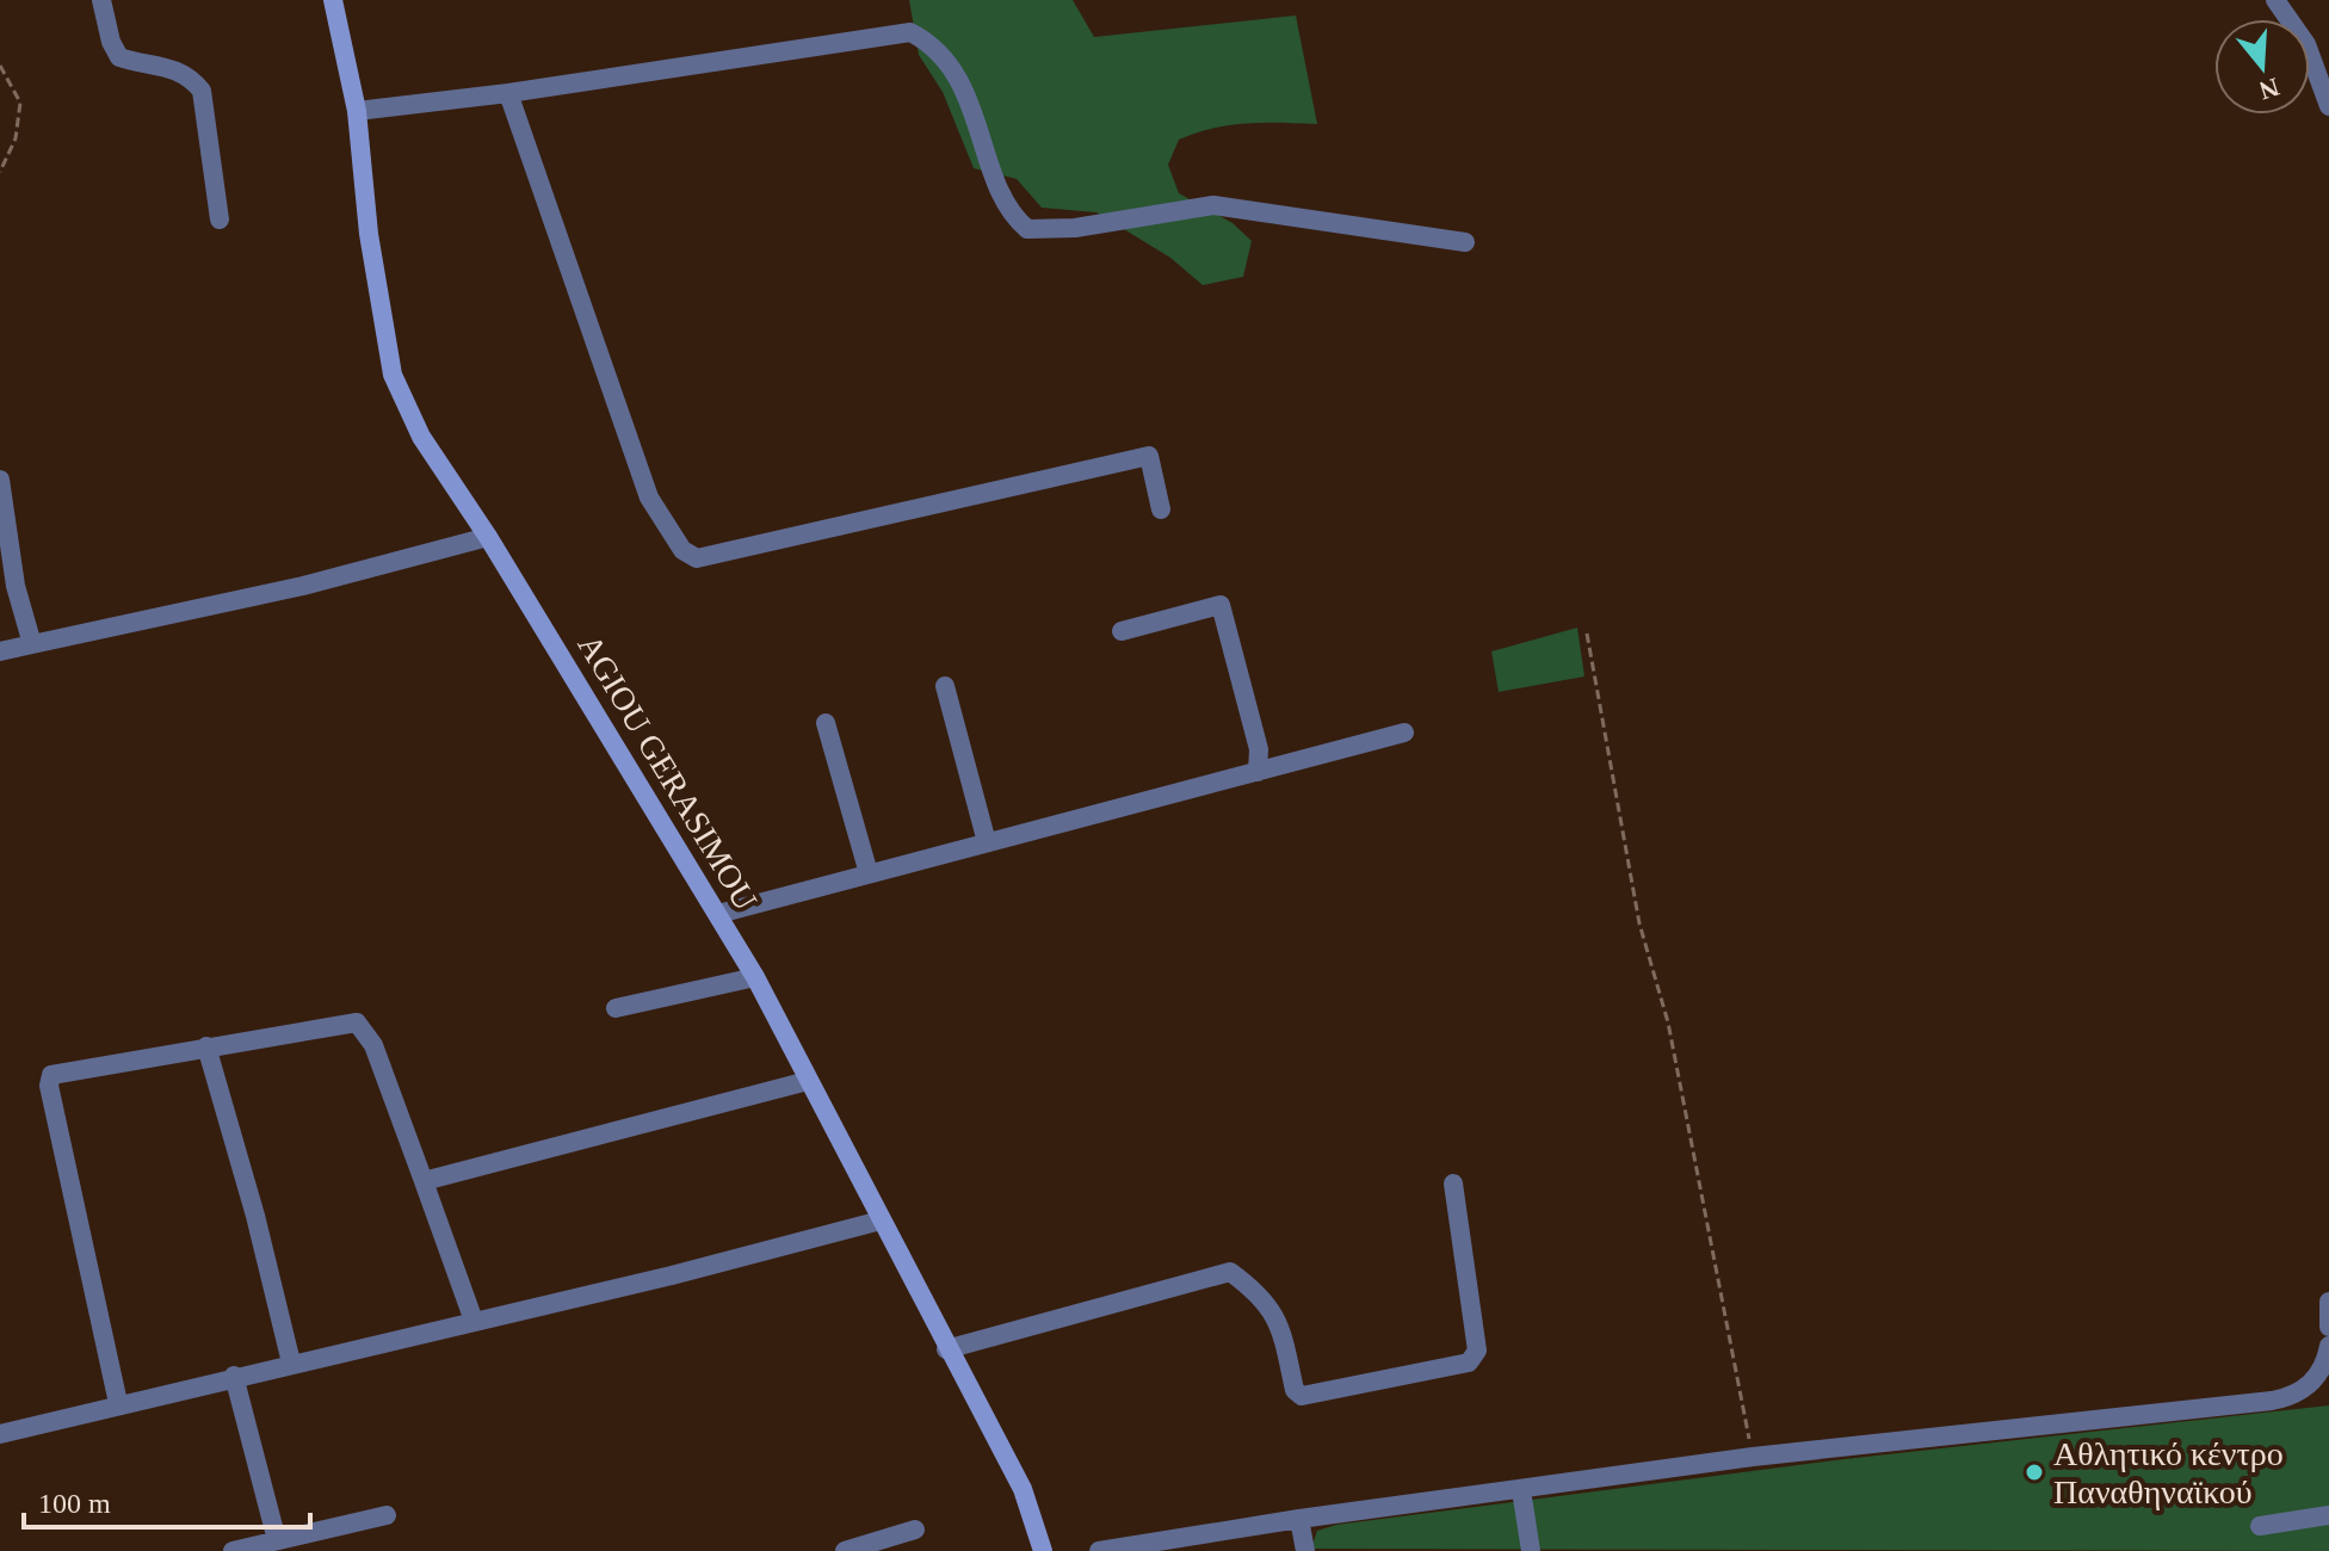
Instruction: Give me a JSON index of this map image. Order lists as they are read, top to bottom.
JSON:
{
  "streets": {
    "street": ["AGIOU GERASIMOU"]
  },
  "places": ["Αθλητικό κέντρο Παναθηναϊκού"],
  "scale_bar": "100 m",
  "north": "bottom"
}
